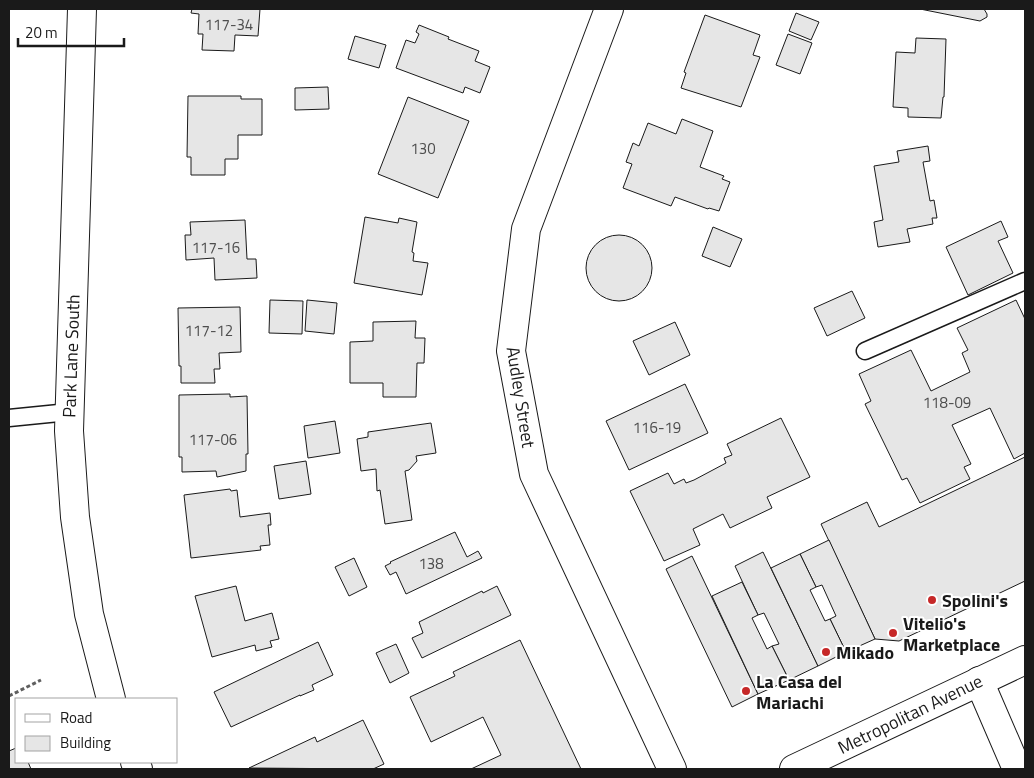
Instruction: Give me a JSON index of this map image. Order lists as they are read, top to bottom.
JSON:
{
  "streets": {
    "street": ["Park Lane South", "Audley Street", "Metropolitan Avenue"]
  },
  "places": [
    "Spolini's",
    "Vitelio's Marketplace",
    "Mikado",
    "La Casa del Mariachi"
  ],
  "house_numbers": [
    "117-34",
    "130",
    "117-16",
    "117-12",
    "118-09",
    "116-19",
    "117-06",
    "138"
  ],
  "legend": ["Road", "Building"],
  "scale_bar": "20 m"
}
